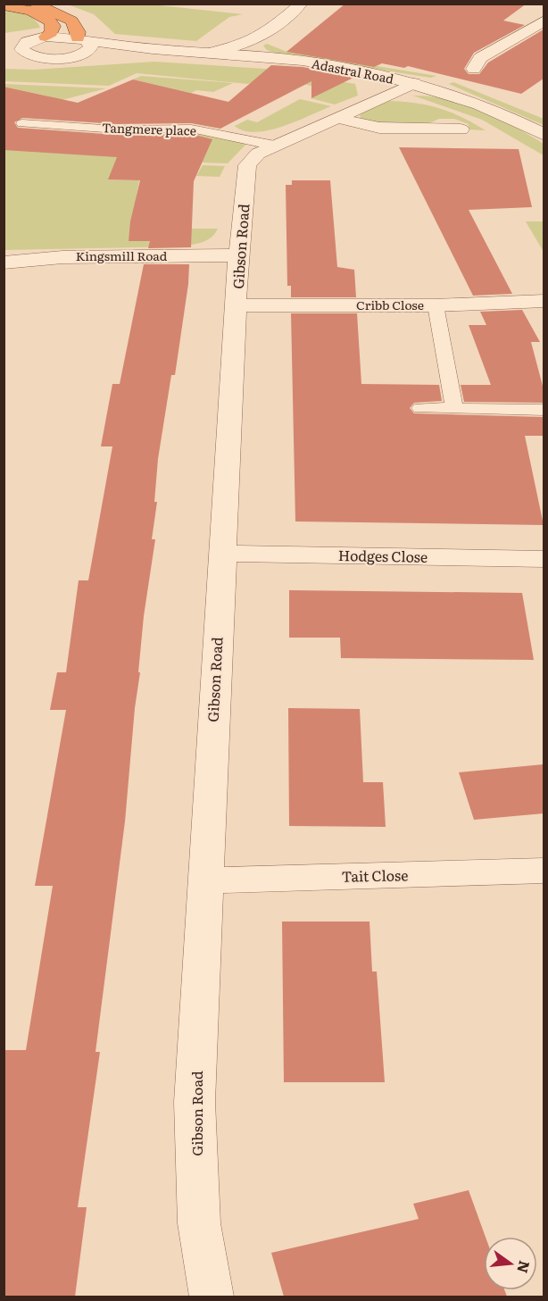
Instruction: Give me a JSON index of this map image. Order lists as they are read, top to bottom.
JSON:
{
  "streets": {
    "street": [
      "Adastral Road",
      "Gibson Road",
      "Kingsmill Road",
      "Cribb Close",
      "Hodges Close",
      "Tait Close"
    ],
    "lane": ["Tangmere place"]
  },
  "crossings": [
    ["Adastral Road", "Gibson Road"],
    ["Tangmere place", "Gibson Road"],
    ["Gibson Road", "Kingsmill Road"],
    ["Gibson Road", "Cribb Close"],
    ["Gibson Road", "Hodges Close"],
    ["Gibson Road", "Tait Close"]
  ],
  "north": "right"
}
